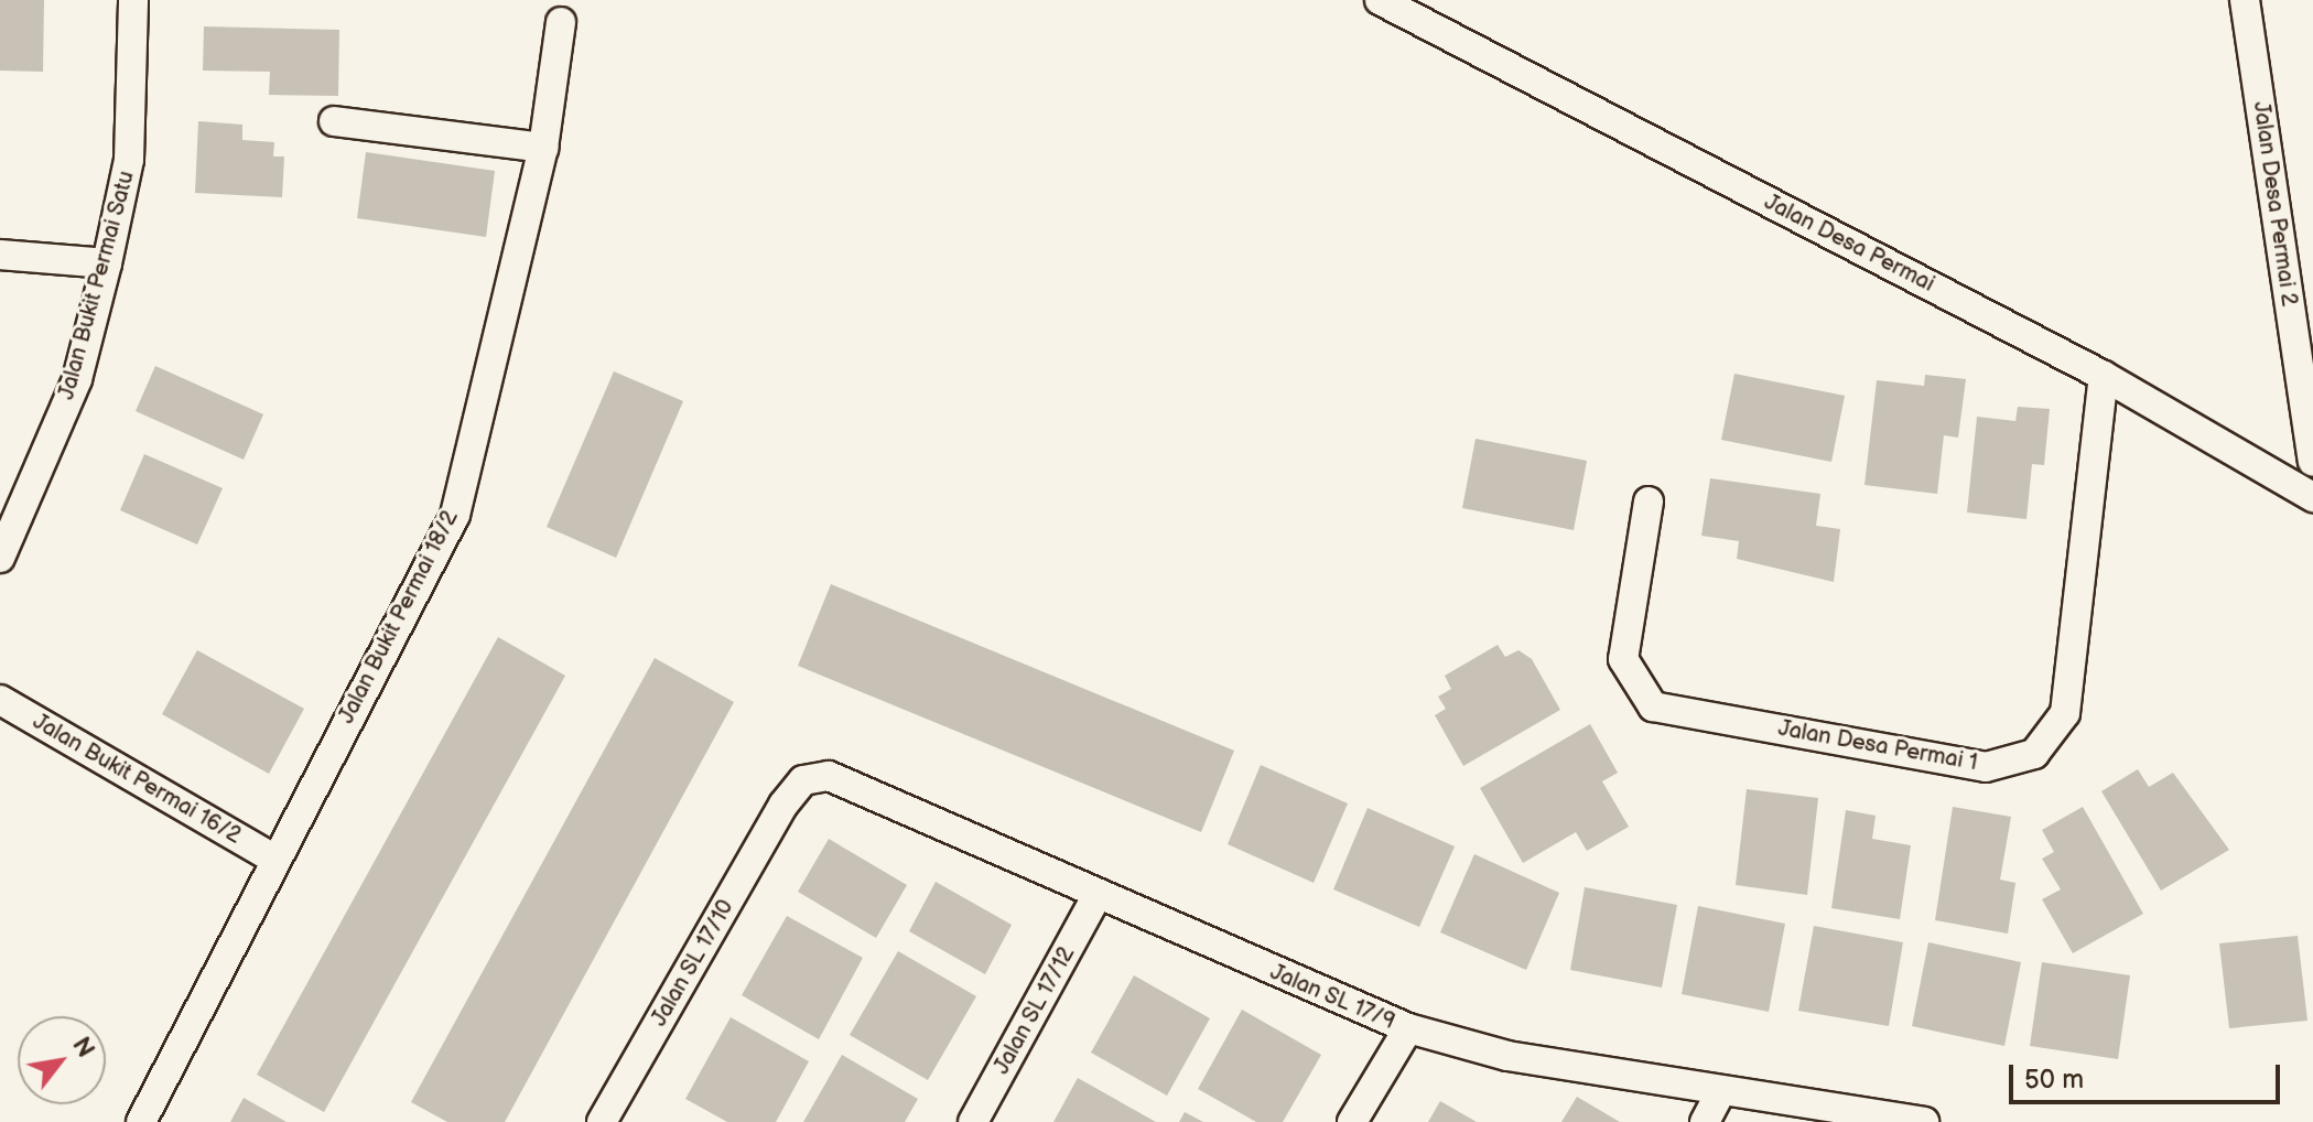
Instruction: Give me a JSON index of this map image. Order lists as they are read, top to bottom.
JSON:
{
  "streets": {
    "street": [
      "Jalan Desa Permai 2",
      "Jalan Desa Permai",
      "Jalan Bukit Permai Satu",
      "Jalan Bukit Permai 18/2",
      "Jalan Desa Permai 1",
      "Jalan Bukit Permai 16/2",
      "Jalan SL 17/10",
      "Jalan SL 17/9",
      "Jalan SL 17/12"
    ]
  },
  "crossings": [
    ["Jalan Desa Permai", "Jalan Desa Permai 1"],
    ["Jalan Bukit Permai 18/2", "Jalan Bukit Permai 16/2"],
    ["Jalan SL 17/10", "Jalan SL 17/9"],
    ["Jalan SL 17/9", "Jalan SL 17/12"]
  ],
  "scale_bar": "50 m",
  "north": "top right"
}
